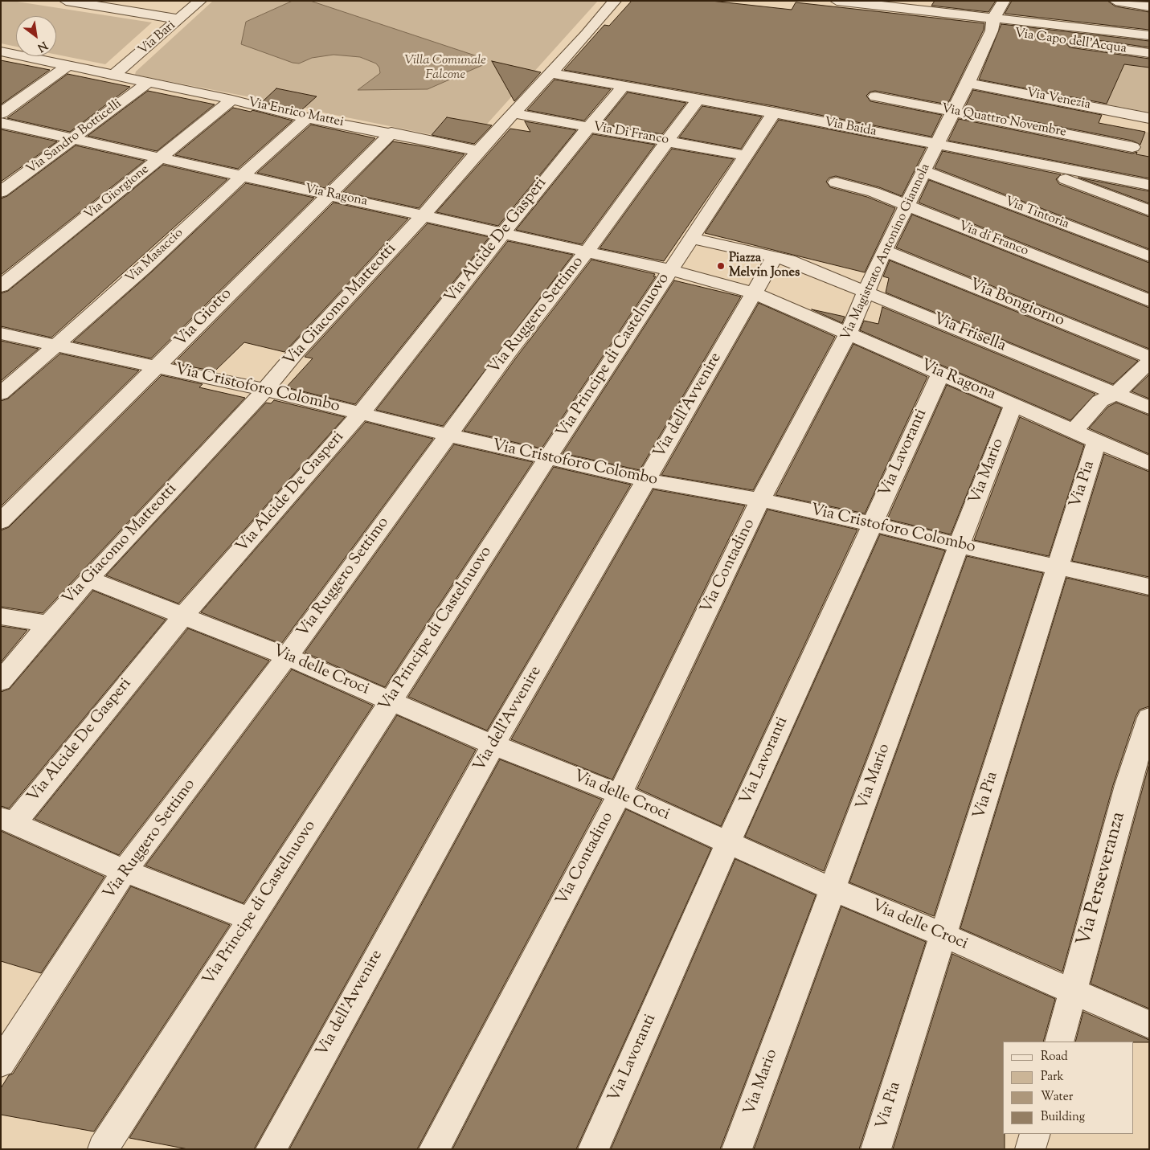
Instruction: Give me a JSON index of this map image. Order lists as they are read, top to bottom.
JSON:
{
  "streets": {
    "street": [
      "Via Bari",
      "Via Capo dell'Acqua",
      "Via Venezia",
      "Via Enrico Mattei",
      "Via Quattro Novembre",
      "Via Baida",
      "Via Di Franco",
      "Via Sandro Botticelli",
      "Via Giorgione",
      "Via Ragona",
      "Via Tintoria",
      "Via di Franco",
      "Via Alcide De Gasperi",
      "Via Magistrato Antonino Giannola",
      "Via Masaccio",
      "Via Bongiorno",
      "Via Giacomo Matteotti",
      "Via Ruggero Settimo",
      "Via Giotto",
      "Via Frisella",
      "Via Principe di Castelnuovo",
      "Via Cristoforo Colombo",
      "Via dell'Avvenire",
      "Via Lavoranti",
      "Via Mario",
      "Via Pia",
      "Via Contadino",
      "Via delle Croci",
      "Via Perseveranza"
    ]
  },
  "crossings": [
    ["Via Bari", "Via Enrico Mattei"],
    ["Via Capo dell'Acqua", "Via Magistrato Antonino Giannola"],
    ["Via Venezia", "Via Magistrato Antonino Giannola"],
    ["Via Enrico Mattei", "Via Sandro Botticelli"],
    ["Via Enrico Mattei", "Via Giorgione"],
    ["Via Enrico Mattei", "Via Masaccio"],
    ["Via Enrico Mattei", "Via Giacomo Matteotti"],
    ["Via Enrico Mattei", "Via Giotto"],
    ["Via Quattro Novembre", "Via Magistrato Antonino Giannola"],
    ["Via Baida", "Via Alcide De Gasperi"],
    ["Via Baida", "Via Magistrato Antonino Giannola"],
    ["Via Baida", "Via Giacomo Matteotti"],
    ["Via Baida", "Via Ruggero Settimo"],
    ["Via Baida", "Via Principe di Castelnuovo"],
    ["Via Di Franco", "Via Alcide De Gasperi"],
    ["Via Di Franco", "Via Giacomo Matteotti"],
    ["Via Di Franco", "Via Ruggero Settimo"],
    ["Via Di Franco", "Via Principe di Castelnuovo"],
    ["Via Sandro Botticelli", "Via Ragona"],
    ["Via Giorgione", "Via Ragona"],
    ["Via Ragona", "Via Alcide De Gasperi"],
    ["Via Ragona", "Via Magistrato Antonino Giannola"],
    ["Via Ragona", "Via Masaccio"],
    ["Via Ragona", "Via Giacomo Matteotti"],
    ["Via Ragona", "Via Ruggero Settimo"],
    ["Via Ragona", "Via Giotto"],
    ["Via Ragona", "Via Principe di Castelnuovo"],
    ["Via Ragona", "Via dell'Avvenire"],
    ["Via Ragona", "Via Lavoranti"],
    ["Via Ragona", "Via Mario"],
    ["Via Ragona", "Via Pia"],
    ["Via Tintoria", "Via Magistrato Antonino Giannola"],
    ["Via di Franco", "Via Magistrato Antonino Giannola"],
    ["Via Alcide De Gasperi", "Via Cristoforo Colombo"],
    ["Via Alcide De Gasperi", "Via delle Croci"],
    ["Via Magistrato Antonino Giannola", "Via Bongiorno"],
    ["Via Magistrato Antonino Giannola", "Via Frisella"],
    ["Via Magistrato Antonino Giannola", "Via Cristoforo Colombo"],
    ["Via Magistrato Antonino Giannola", "Via Contadino"],
    ["Via Masaccio", "Via Cristoforo Colombo"],
    ["Via Giacomo Matteotti", "Via Cristoforo Colombo"],
    ["Via Giacomo Matteotti", "Via delle Croci"],
    ["Via Ruggero Settimo", "Via Cristoforo Colombo"],
    ["Via Ruggero Settimo", "Via delle Croci"],
    ["Via Giotto", "Via Cristoforo Colombo"],
    ["Via Frisella", "Via Principe di Castelnuovo"],
    ["Via Principe di Castelnuovo", "Via Cristoforo Colombo"],
    ["Via Principe di Castelnuovo", "Via delle Croci"],
    ["Via Cristoforo Colombo", "Via dell'Avvenire"],
    ["Via Cristoforo Colombo", "Via Lavoranti"],
    ["Via Cristoforo Colombo", "Via Mario"],
    ["Via Cristoforo Colombo", "Via Pia"],
    ["Via Cristoforo Colombo", "Via Contadino"],
    ["Via dell'Avvenire", "Via delle Croci"],
    ["Via Lavoranti", "Via delle Croci"],
    ["Via Mario", "Via delle Croci"],
    ["Via Pia", "Via delle Croci"],
    ["Via Contadino", "Via delle Croci"],
    ["Via delle Croci", "Via Perseveranza"]
  ],
  "parks": ["Villa Comunale Falcone"],
  "places": ["Piazza Melvin Jones"],
  "legend": [
    "Road",
    "Park",
    "Water",
    "Building"
  ],
  "north": "bottom right"
}
